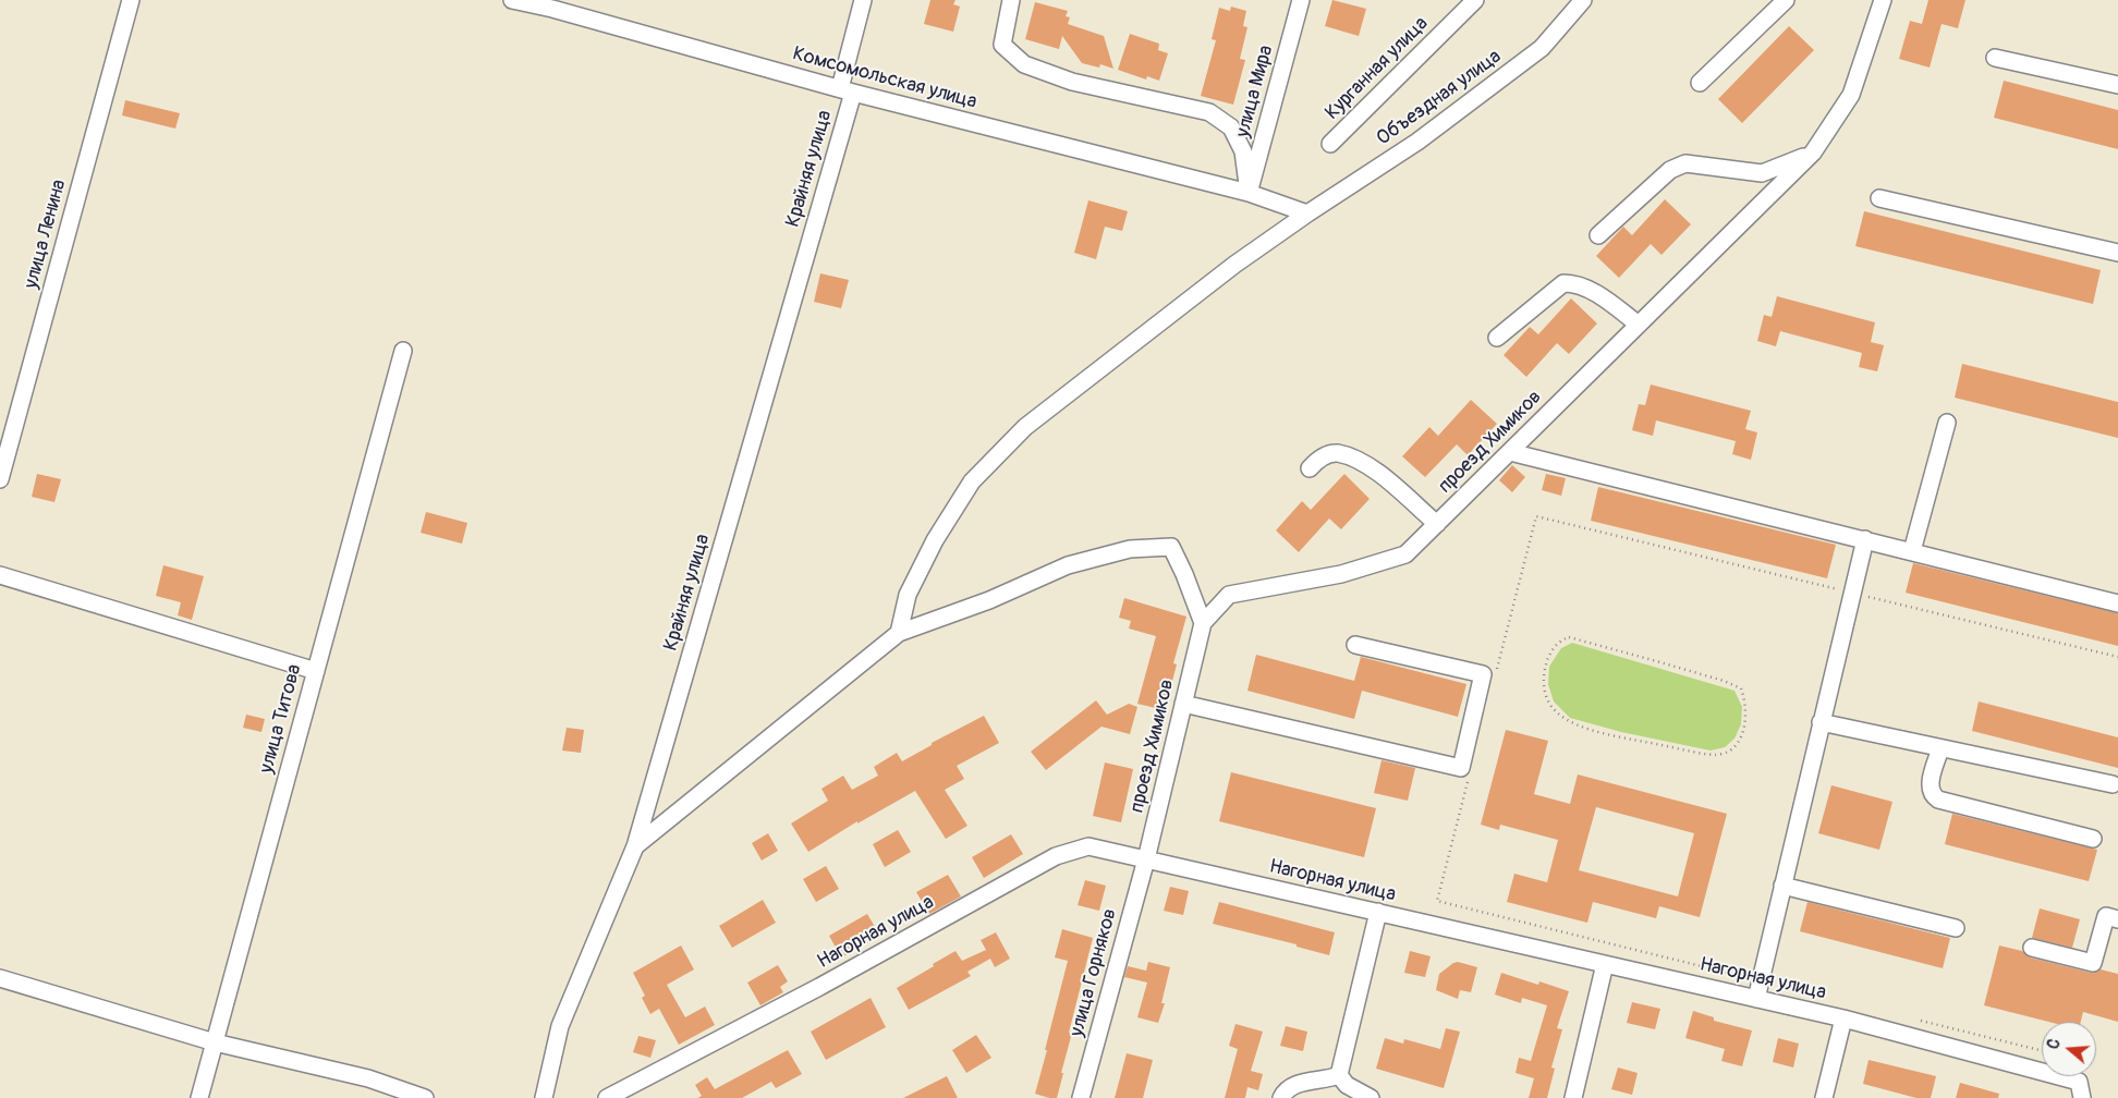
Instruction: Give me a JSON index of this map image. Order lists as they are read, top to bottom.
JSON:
{
  "streets": {
    "street": [
      "Курганная улица",
      "Комсомольская улица",
      "улица Мира",
      "Объездная улица",
      "Крайняя улица",
      "улица Ленина",
      "проезд Химиков",
      "улица Титова",
      "Нагорная улица",
      "улица Горняков"
    ]
  },
  "crossings": [
    ["Комсомольская улица", "улица Мира"],
    ["Комсомольская улица", "Объездная улица"],
    ["Комсомольская улица", "Крайняя улица"],
    ["проезд Химиков", "Нагорная улица"],
    ["проезд Химиков", "улица Горняков"],
    ["Нагорная улица", "улица Горняков"]
  ],
  "north": "left"
}
